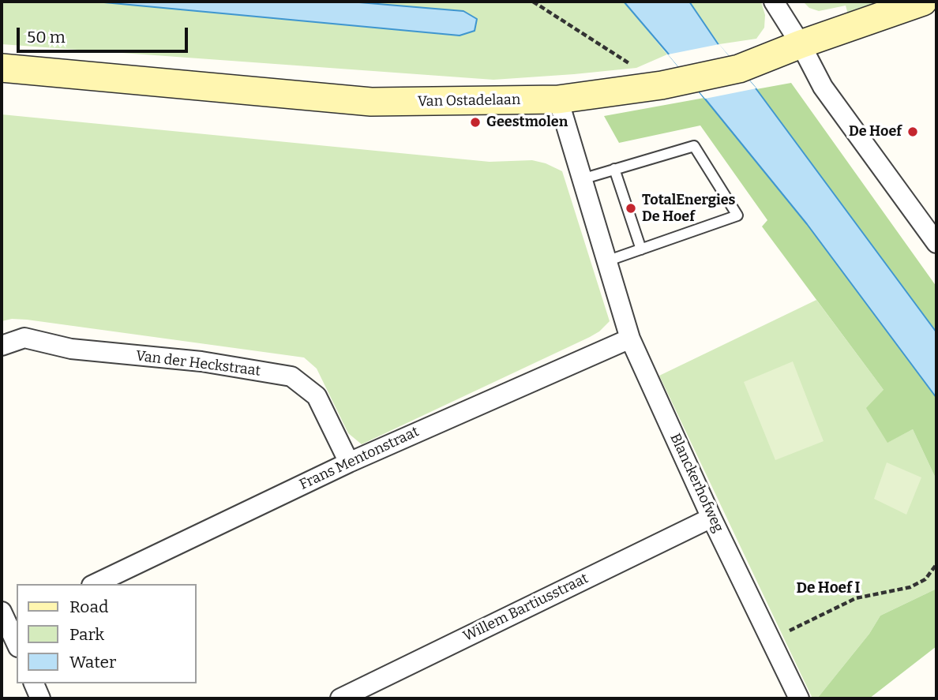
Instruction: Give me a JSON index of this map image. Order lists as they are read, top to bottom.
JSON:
{
  "streets": {
    "street": [
      "Van Ostadelaan",
      "Van der Heckstraat",
      "Frans Mentonstraat",
      "Blanckerhofweg",
      "Willem Bartiusstraat"
    ]
  },
  "crossings": [
    ["Van Ostadelaan", "Blanckerhofweg"],
    ["Van der Heckstraat", "Frans Mentonstraat"],
    ["Frans Mentonstraat", "Blanckerhofweg"],
    ["Blanckerhofweg", "Willem Bartiusstraat"]
  ],
  "districts": ["De Hoef I"],
  "places": ["Geestmolen", "De Hoef", "TotalEnergies De Hoef"],
  "legend": ["Road", "Park", "Water"],
  "scale_bar": "50 m"
}
